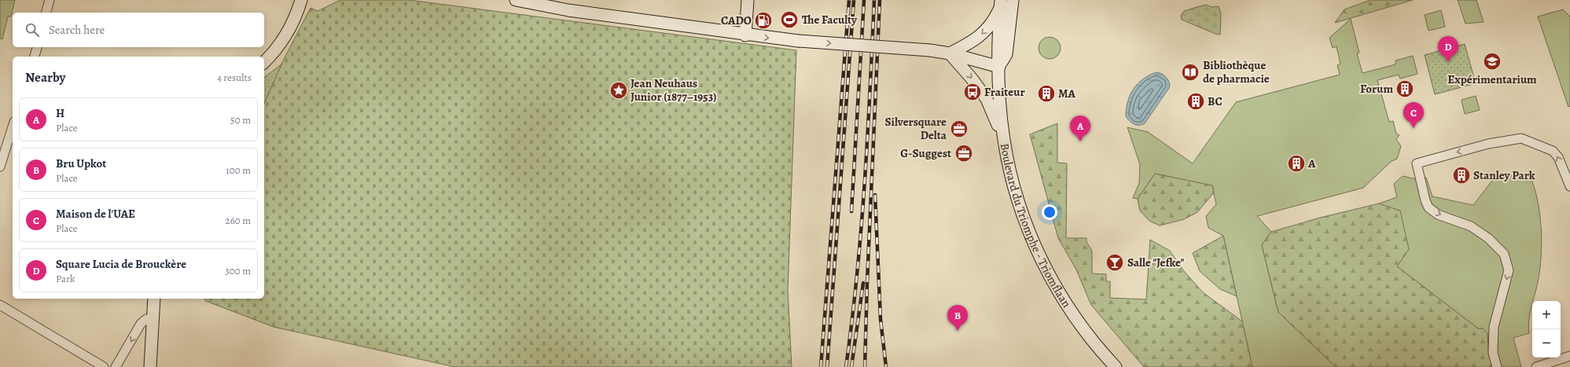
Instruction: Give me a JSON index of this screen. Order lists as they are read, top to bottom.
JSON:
{
  "streets": {
    "street": ["Boulevard du Triomphe - Triomflaan"]
  },
  "places": {
    "sports": ["The Faculty"],
    "fuel station": ["CADO"],
    "school or university": ["Expérimentarium"],
    "library": ["Bibliothèque de pharmacie"],
    "building": [
      "Forum",
      "MA",
      "BC",
      "A",
      "Stanley Park"
    ],
    "place": ["Jean Neuhaus Junior (1877–1953)"],
    "bus stop": ["Fraiteur"],
    "office": ["Silversquare Delta", "G-Suggest"],
    "bar": ["Salle \"Jefke\""]
  },
  "page": {
    "search": "Search here",
    "pins": [
      "D",
      "C",
      "A",
      "B"
    ],
    "heading": ["Nearby", "4 results"],
    "list": [
      {
        "mark": "A",
        "name": "H",
        "note": "Place",
        "value": "50 m"
      },
      {
        "mark": "B",
        "name": "Bru Upkot",
        "note": "Place",
        "value": "100 m"
      },
      {
        "mark": "C",
        "name": "Maison de l'UAE",
        "note": "Place",
        "value": "260 m"
      },
      {
        "mark": "D",
        "name": "Square Lucia de Brouckère",
        "note": "Park",
        "value": "300 m"
      }
    ],
    "map_buttons": ["+", "−"]
  }
}
